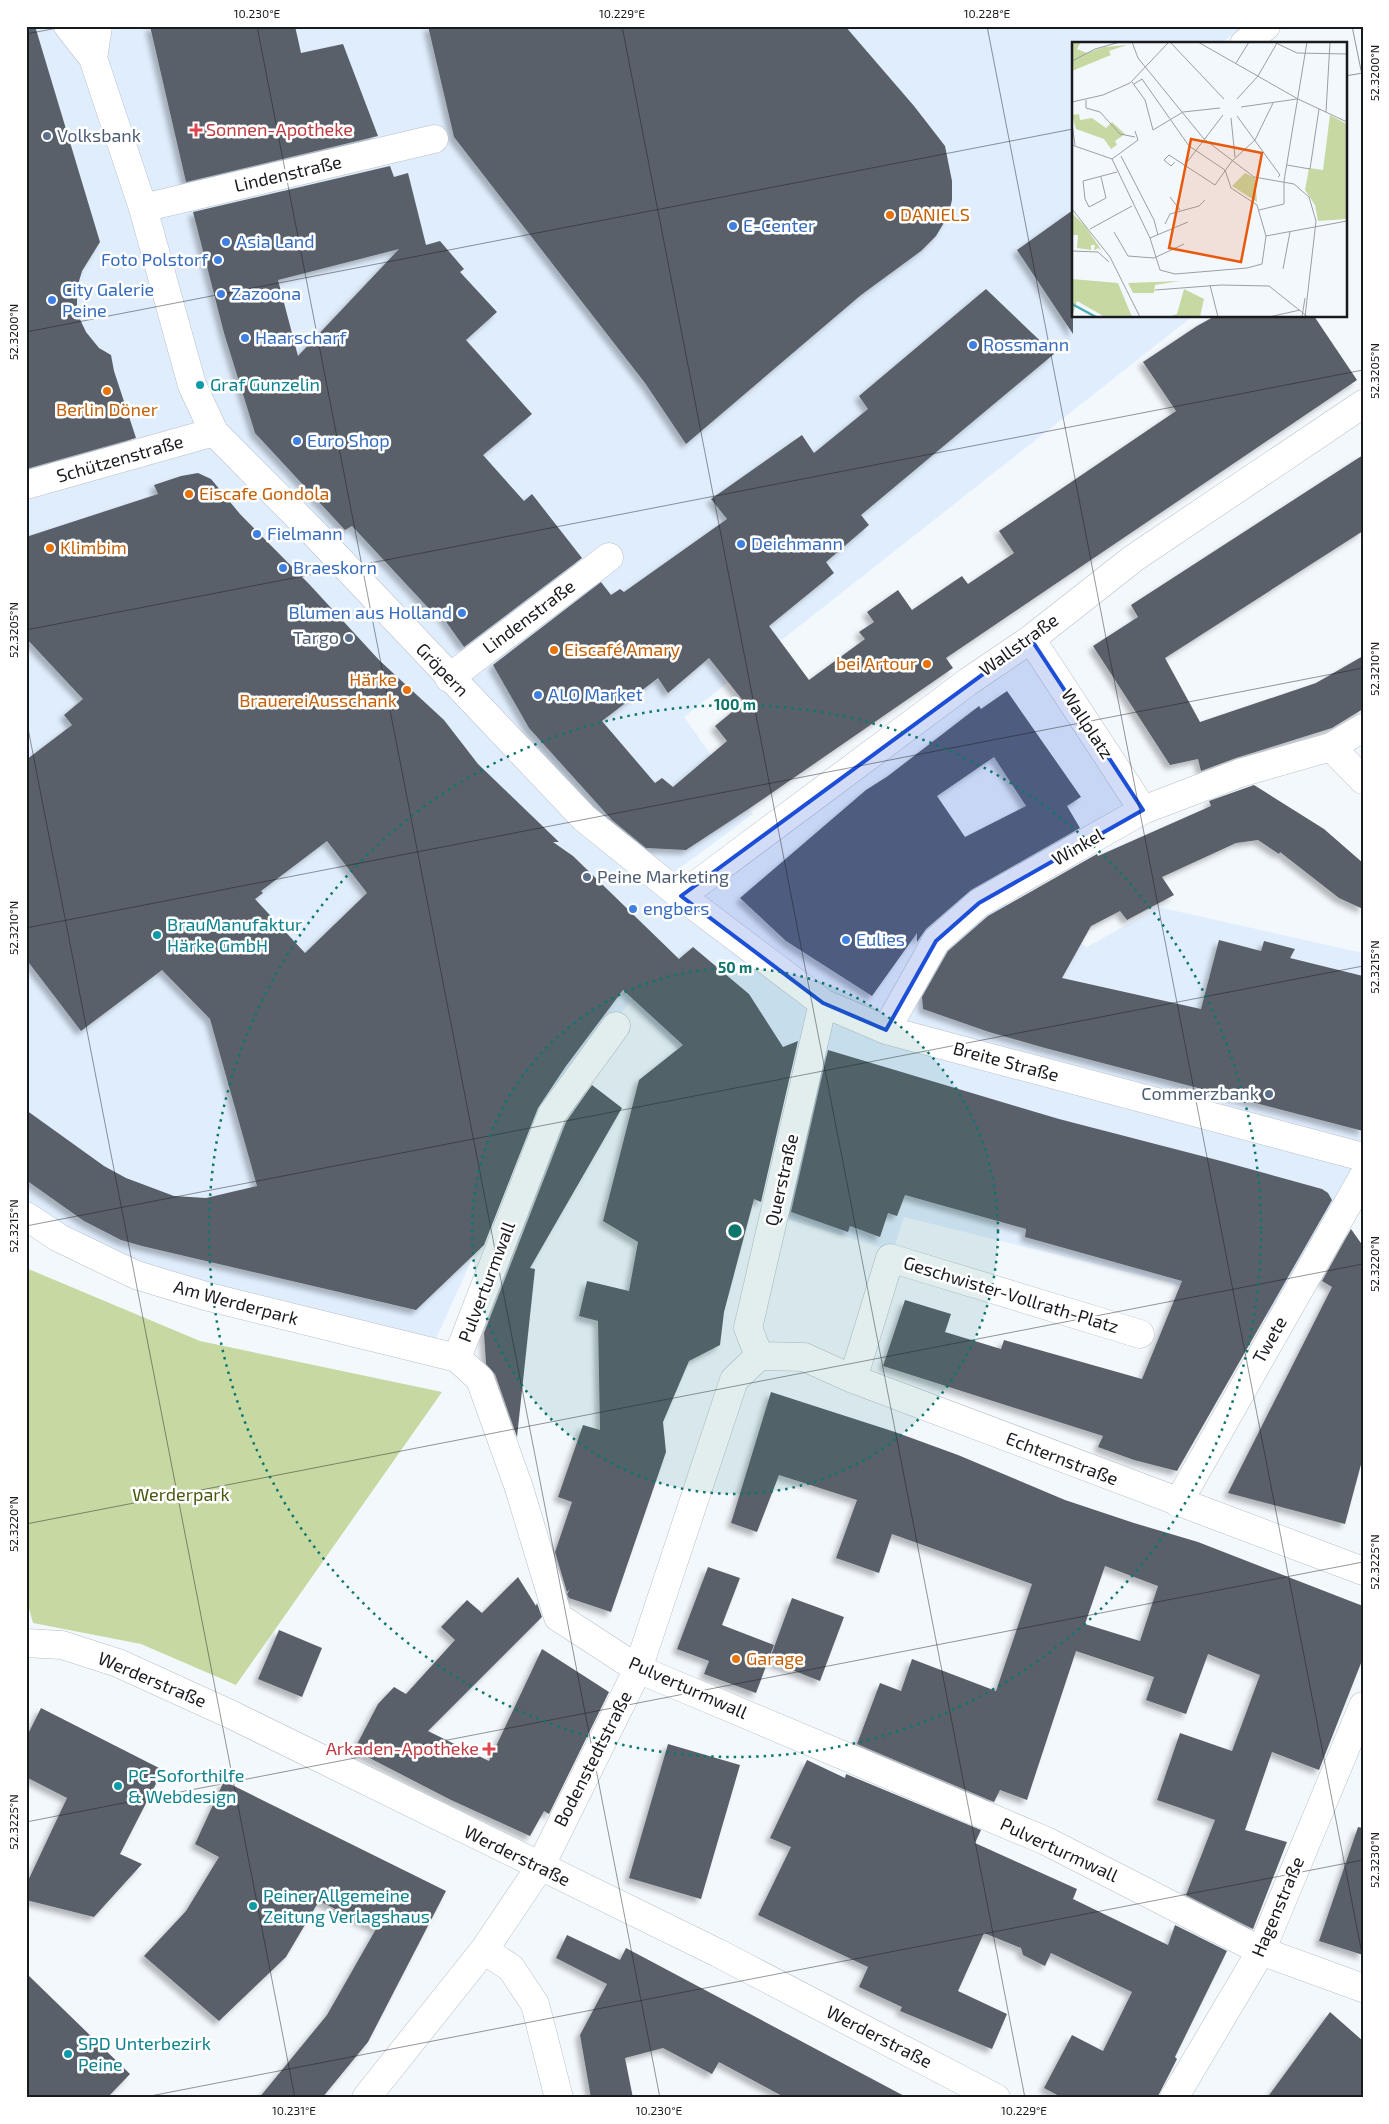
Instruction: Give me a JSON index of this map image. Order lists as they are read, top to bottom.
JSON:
{
  "streets": {
    "street": [
      "Lindenstraße",
      "Schützenstraße",
      "Wallstraße",
      "Gröpern",
      "Wallplatz",
      "Winkel",
      "Breite Straße",
      "Querstraße",
      "Pulverturmwall",
      "Geschwister-Vollrath-Platz",
      "Am Werderpark",
      "Twete",
      "Echternstraße",
      "Werderstraße",
      "Bodenstedtstraße",
      "Hagenstraße"
    ]
  },
  "crossings": [
    ["Lindenstraße", "Gröpern"],
    ["Schützenstraße", "Gröpern"],
    ["Wallstraße", "Gröpern"],
    ["Wallstraße", "Wallplatz"],
    ["Wallstraße", "Breite Straße"],
    ["Gröpern", "Breite Straße"],
    ["Wallplatz", "Winkel"],
    ["Winkel", "Breite Straße"],
    ["Breite Straße", "Querstraße"],
    ["Querstraße", "Echternstraße"],
    ["Querstraße", "Bodenstedtstraße"],
    ["Pulverturmwall", "Am Werderpark"],
    ["Pulverturmwall", "Bodenstedtstraße"],
    ["Pulverturmwall", "Hagenstraße"],
    ["Geschwister-Vollrath-Platz", "Echternstraße"],
    ["Twete", "Echternstraße"],
    ["Echternstraße", "Bodenstedtstraße"],
    ["Werderstraße", "Bodenstedtstraße"]
  ],
  "parks": ["Werderpark"],
  "places": {
    "health": ["Sonnen-Apotheke", "Arkaden-Apotheke"],
    "other": [
      "Volksbank",
      "DANIELS",
      "E-Center",
      "Asia Land",
      "Foto Polstorf",
      "Zazoona",
      "City Galerie Peine",
      "Haarscharf",
      "Rossmann",
      "Graf Gunzelin",
      "Berlin Döner",
      "Euro Shop",
      "Eiscafe Gondola",
      "Fielmann",
      "Deichmann",
      "Klimbim",
      "Braeskorn",
      "Blumen aus Holland",
      "Targo",
      "Eiscafé Amary",
      "bei Artour",
      "Härke BrauereiAusschank",
      "ALO Market",
      "Peine Marketing",
      "engbers",
      "BrauManufaktur Härke GmbH",
      "Eulies",
      "Commerzbank",
      "Garage",
      "PC-Soforthilfe & Webdesign",
      "Peiner Allgemeine Zeitung Verlagshaus",
      "SPD Unterbezirk Peine"
    ]
  },
  "coordinates": [
    "10.230°E",
    "10.229°E",
    "10.228°E",
    "52.3200°N",
    "52.3205°N",
    "52.3210°N",
    "52.3215°N",
    "52.3220°N",
    "52.3225°N",
    "52.3230°N",
    "10.231°E"
  ],
  "rings": ["100 m", "50 m"]
}
